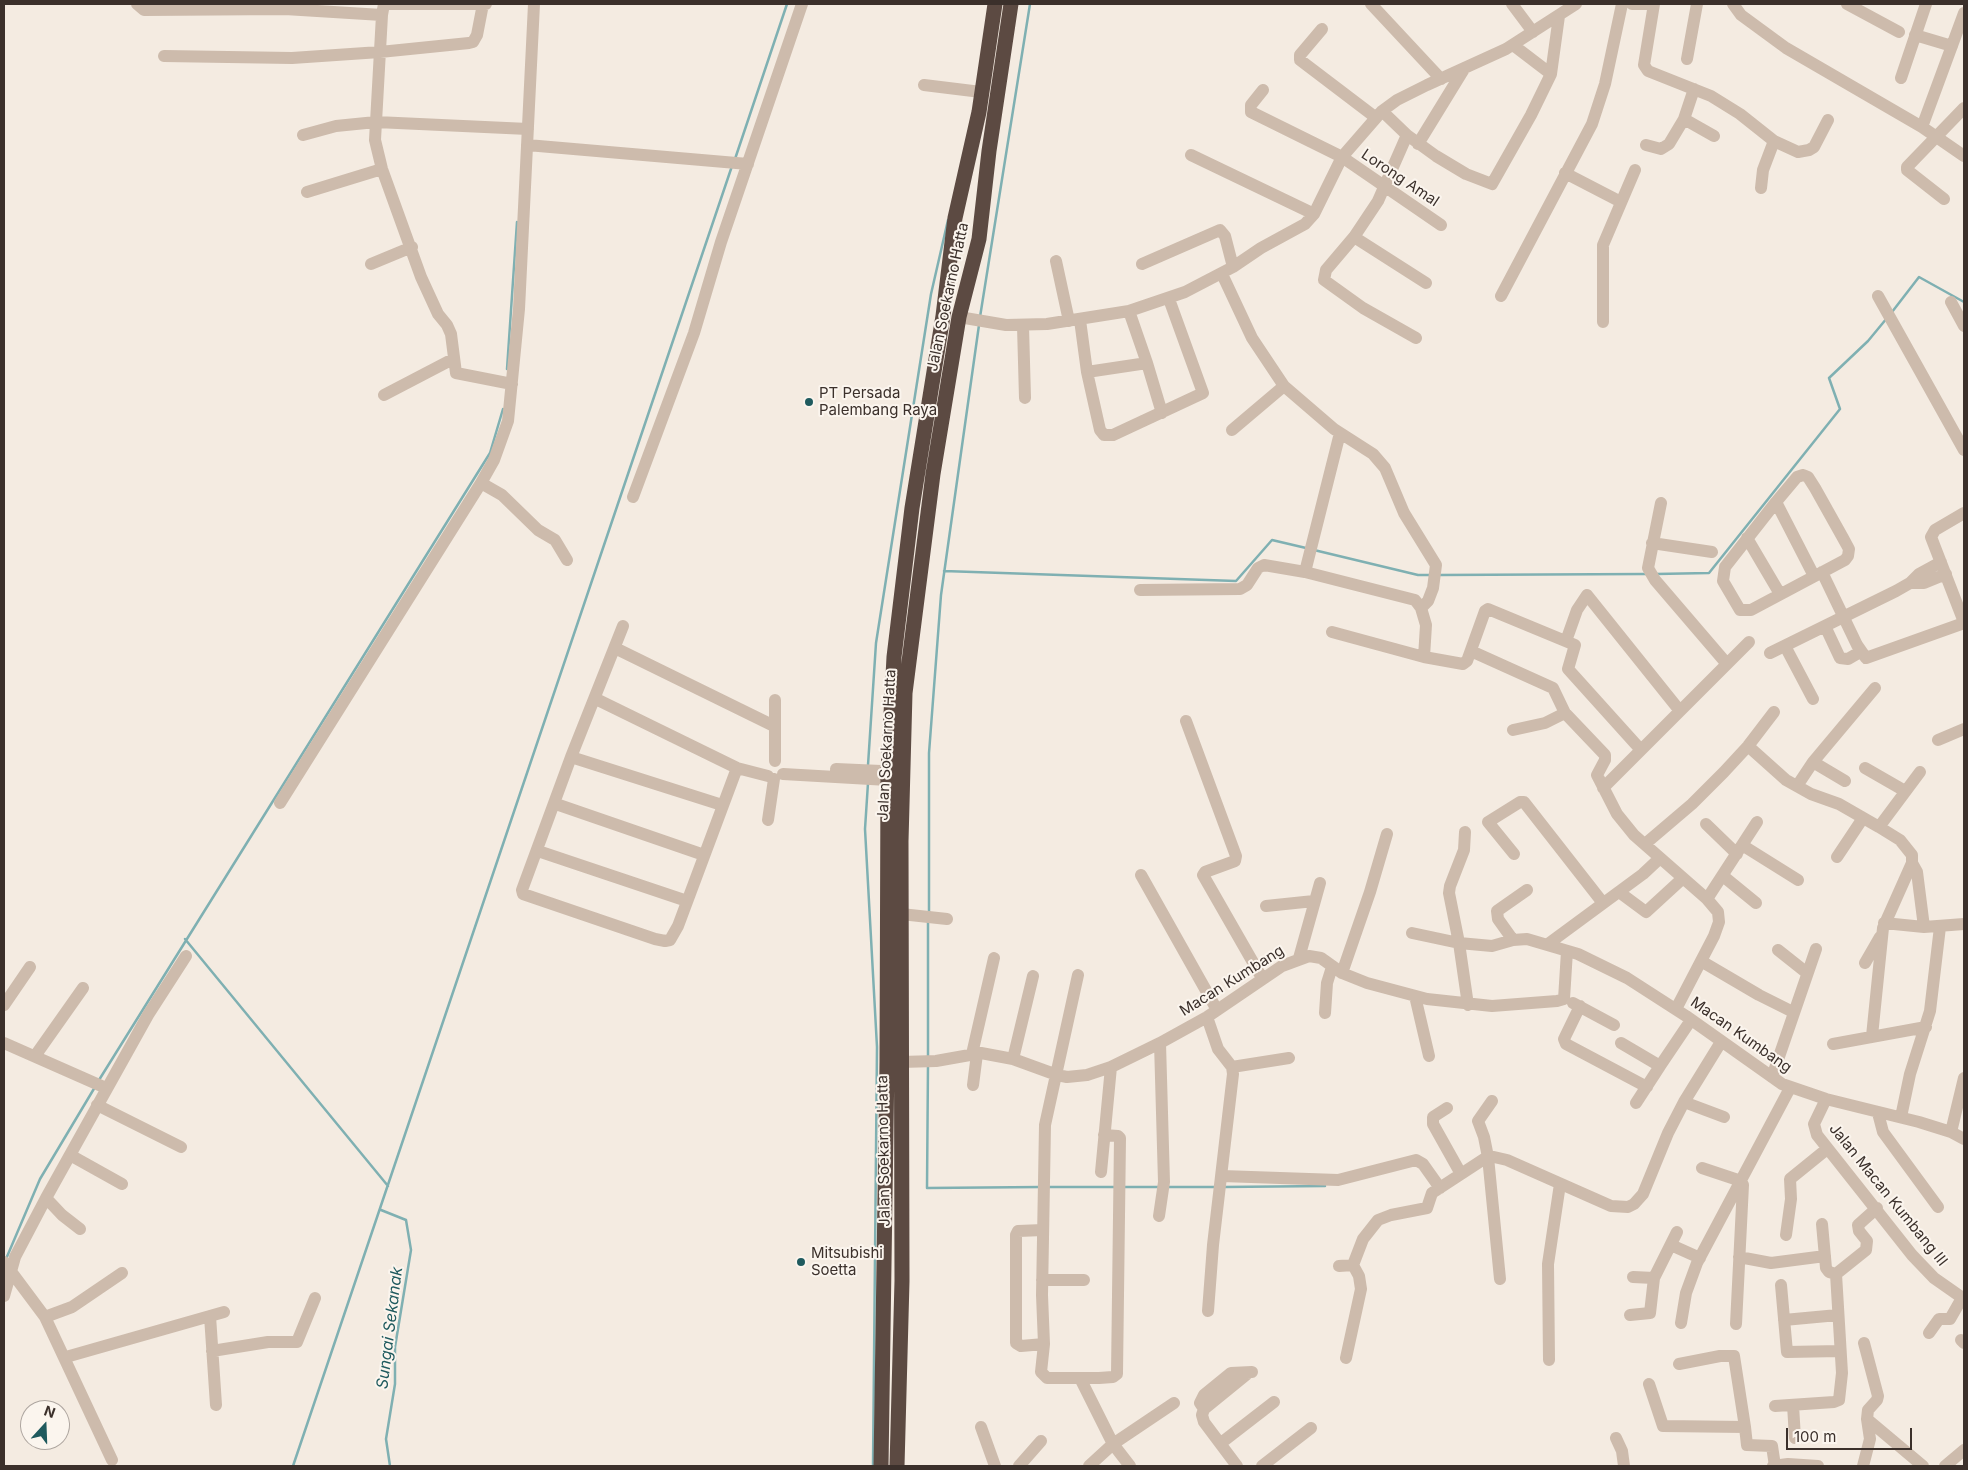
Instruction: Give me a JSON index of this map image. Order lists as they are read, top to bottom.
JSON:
{
  "streets": {
    "highway": ["Jalan Soekarno Hatta"],
    "street": ["Lorong Amal", "Macan Kumbang", "Jalan Macan Kumbang III"]
  },
  "crossings": [
    ["Jalan Soekarno Hatta", "Macan Kumbang"],
    ["Macan Kumbang", "Jalan Macan Kumbang III"]
  ],
  "water": ["Sungai Sekanak"],
  "places": ["PT Persada Palembang Raya", "Mitsubishi Soetta"],
  "scale_bar": "100 m",
  "north": "top"
}
